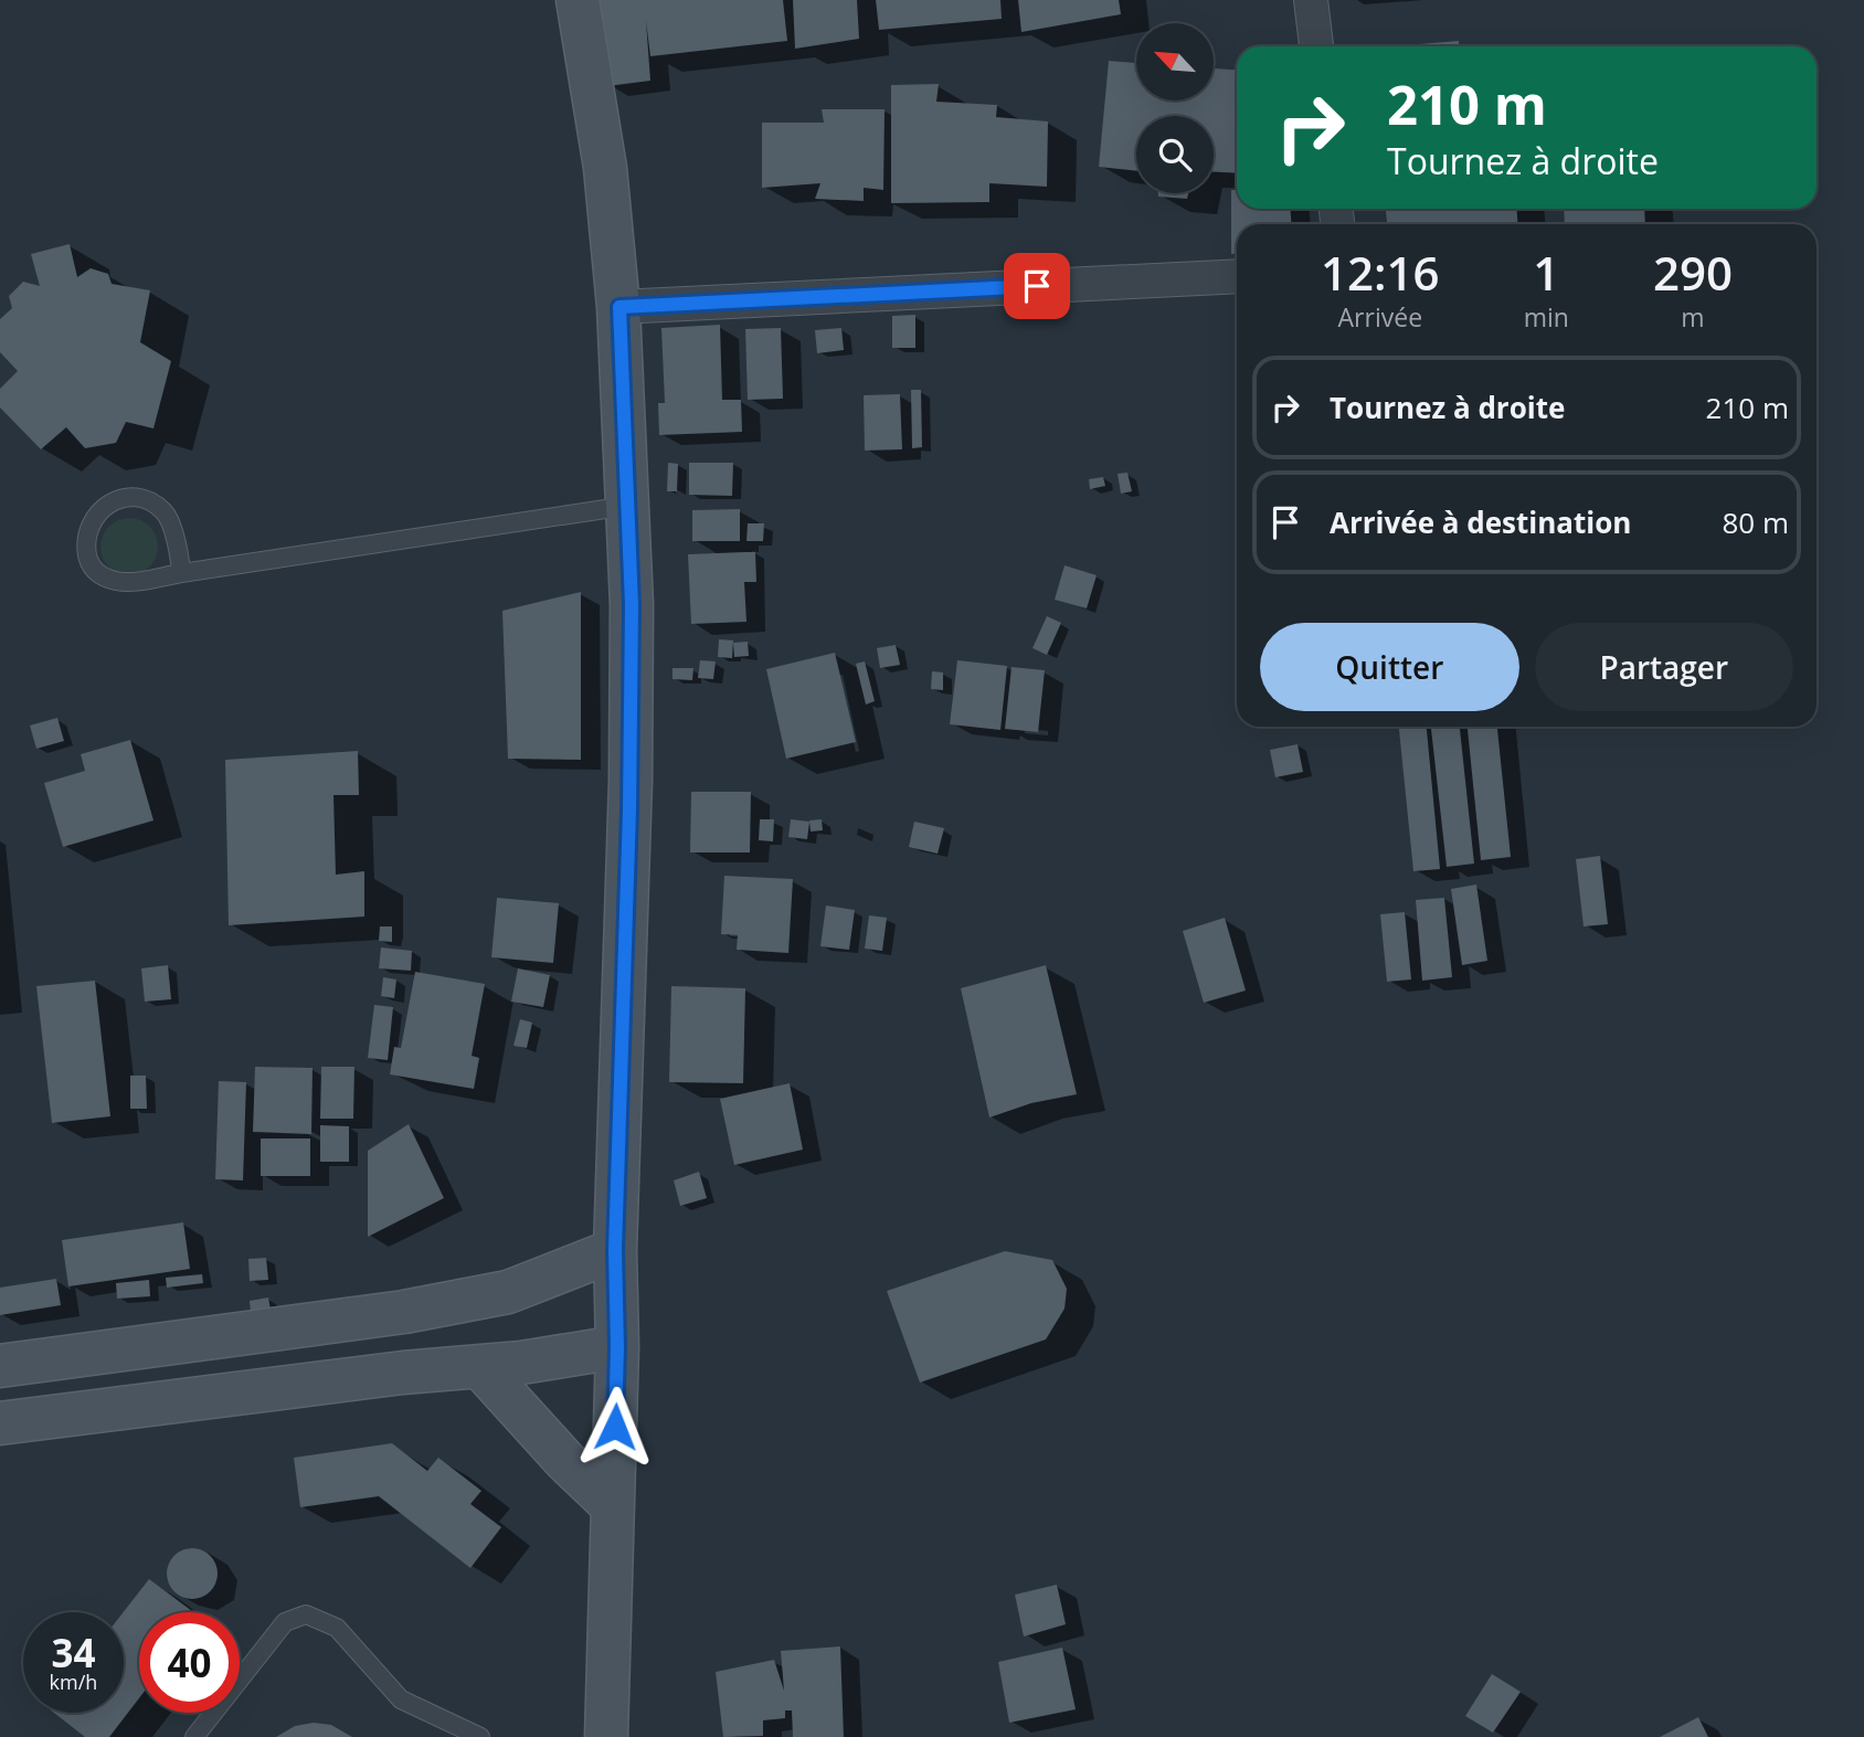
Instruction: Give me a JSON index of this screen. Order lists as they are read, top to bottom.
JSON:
{
  "north": "top left",
  "page": {
    "turn": ["210 m", "Tournez à droite"],
    "eta": [
      "12:16",
      "Arrivée",
      "1",
      "min",
      "290",
      "m"
    ],
    "list": [
      {
        "name": "Tournez à droite",
        "value": "210 m"
      },
      {
        "name": "Arrivée à destination",
        "value": "80 m"
      }
    ],
    "buttons": ["Quitter", "Partager"],
    "speed": "34 km/h",
    "limit": "40"
  }
}
